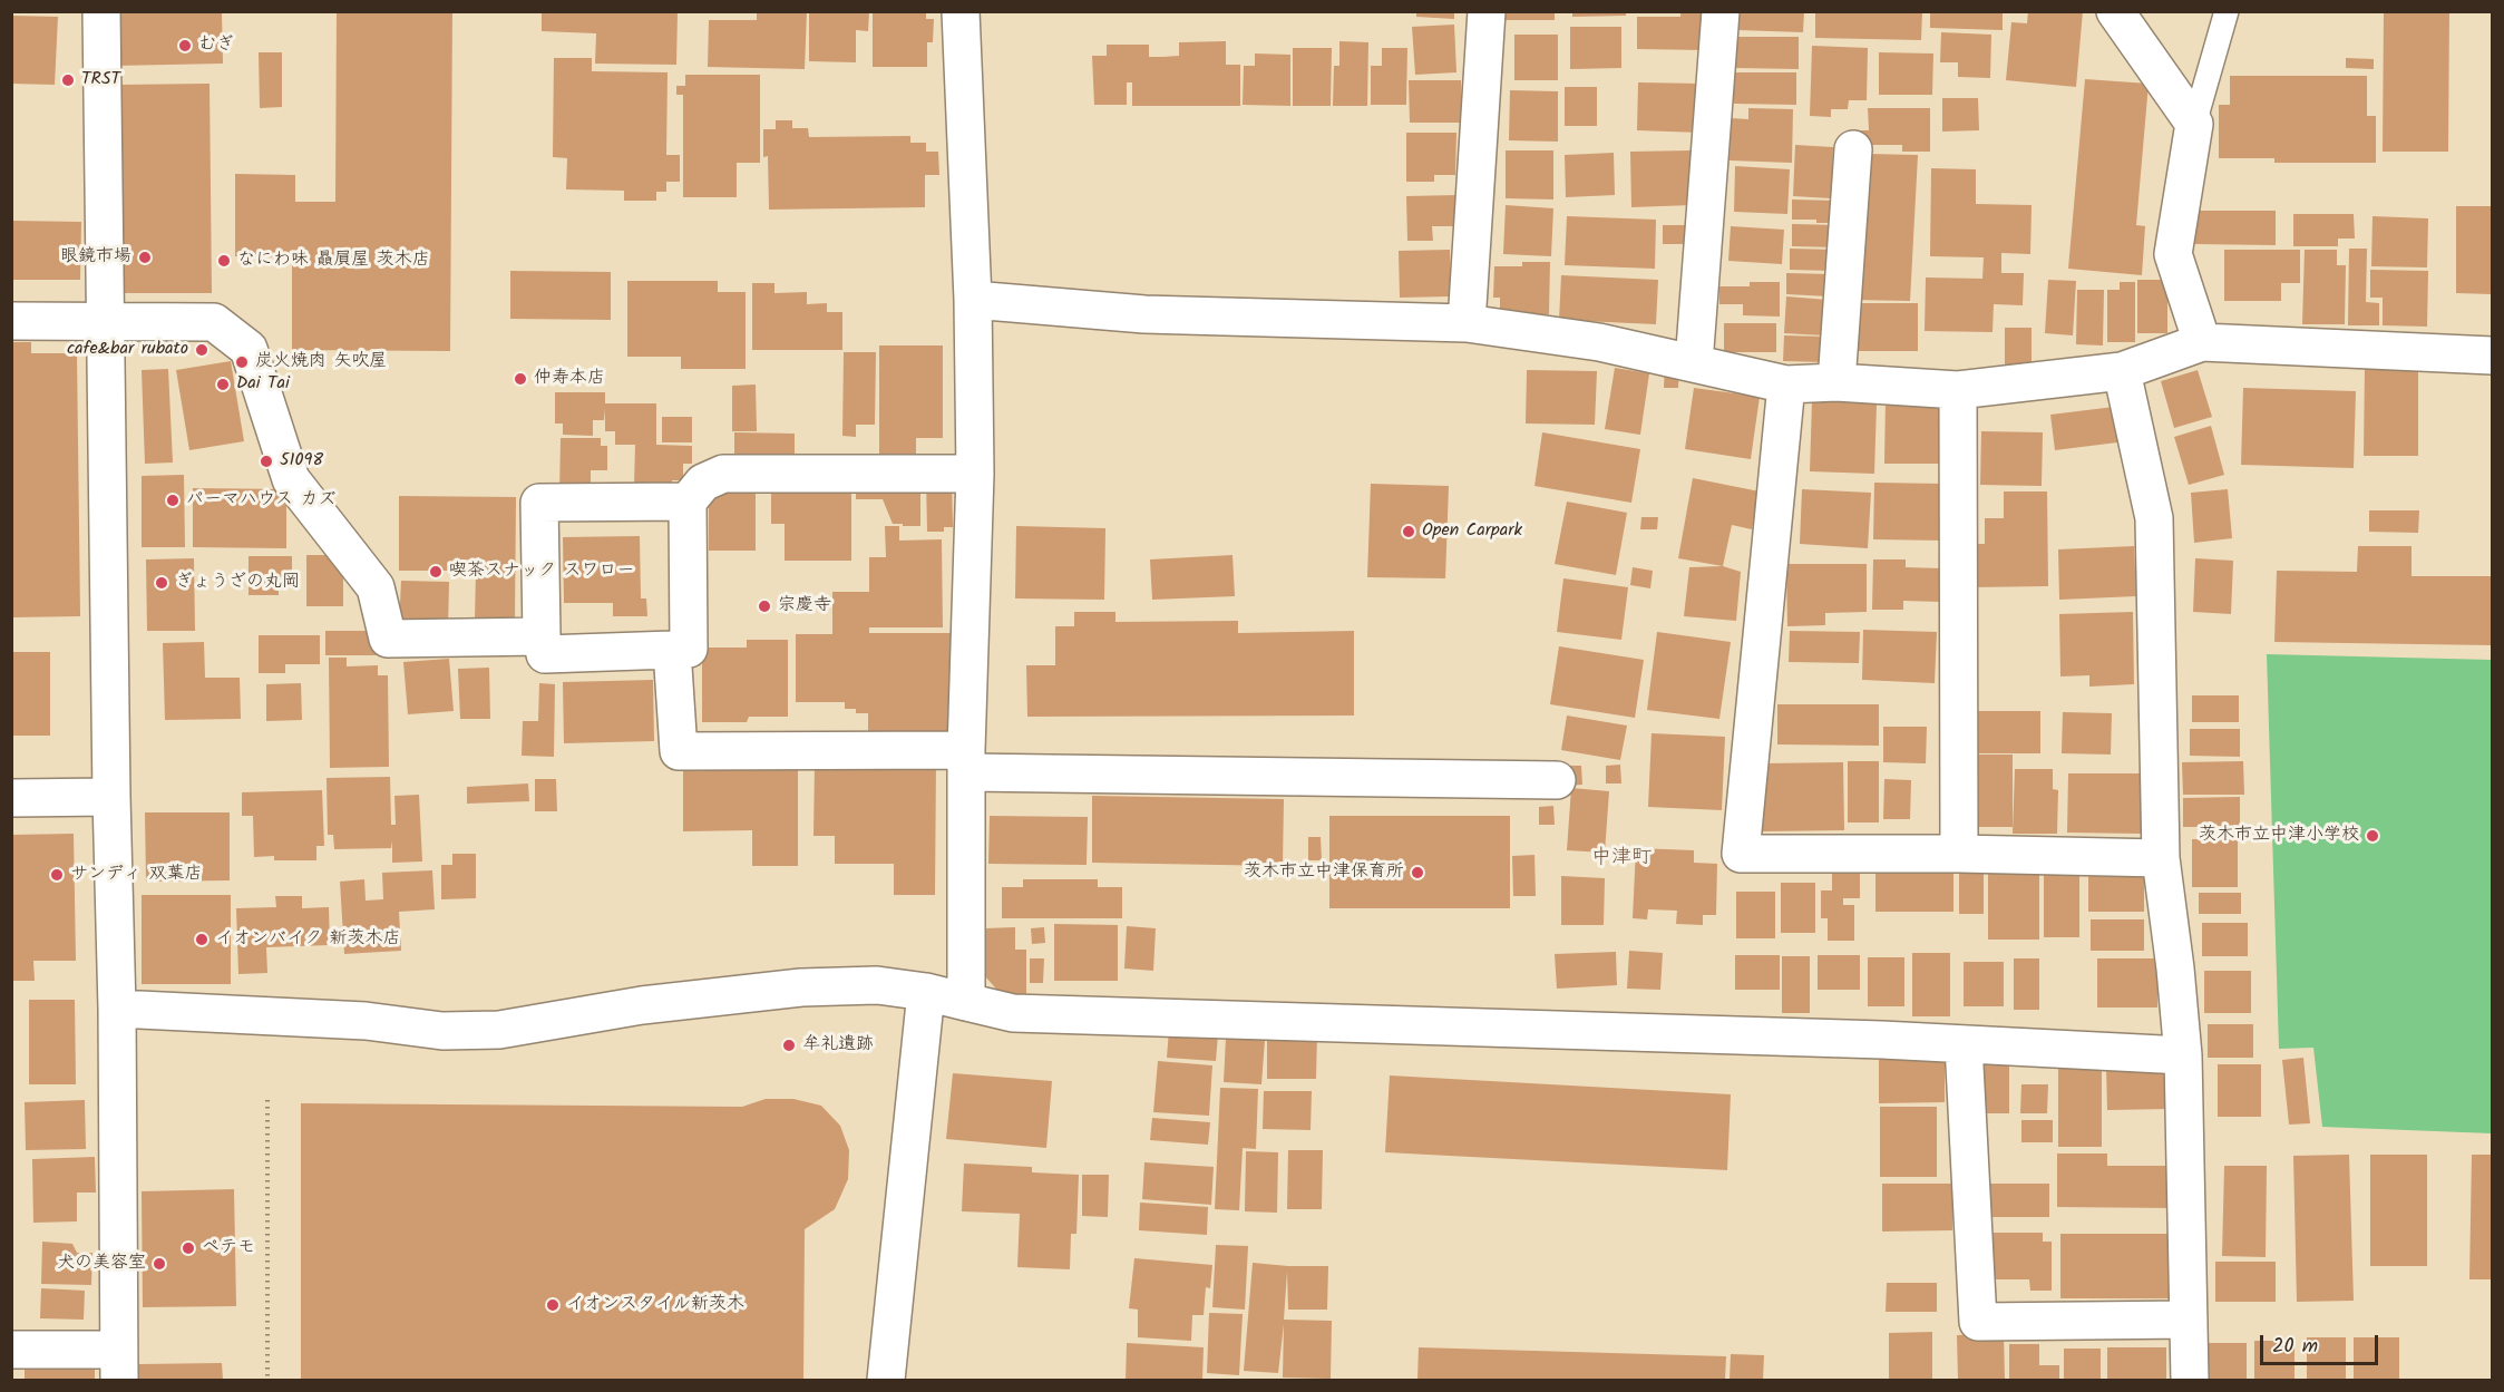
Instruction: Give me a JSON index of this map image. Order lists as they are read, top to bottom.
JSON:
{
  "districts": ["中津町"],
  "places": [
    "むぎ",
    "TRST",
    "眼鏡市場",
    "なにわ味 贔屓屋 茨木店",
    "cafe&bar rubato",
    "炭火焼肉 矢吹屋",
    "仲寿本店",
    "Dai Tai",
    "51098",
    "パーマハウス カズ",
    "Open Carpark",
    "喫茶スナック スワロー",
    "ぎょうざの丸岡",
    "宗慶寺",
    "茨木市立中津小学校",
    "茨木市立中津保育所",
    "サンディ 双葉店",
    "イオンバイク 新茨木店",
    "牟礼遺跡",
    "ペテモ",
    "犬の美容室",
    "イオンスタイル新茨木"
  ],
  "scale_bar": "20 m"
}
